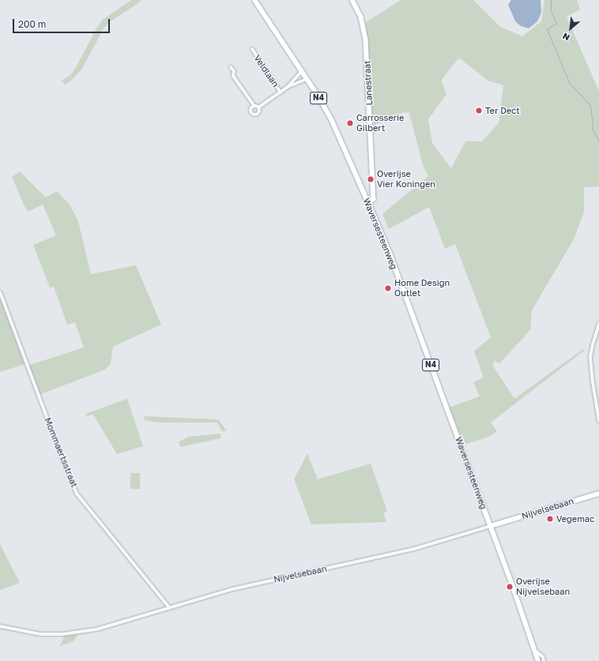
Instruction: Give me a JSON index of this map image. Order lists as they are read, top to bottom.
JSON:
{
  "streets": {
    "main road": ["N4", "Waversesteenweg"],
    "street": [
      "Veldlaan",
      "Lanestraat",
      "Mommaertsstraat",
      "Nijvelsebaan"
    ]
  },
  "crossings": [
    ["Veldlaan", "Waversesteenweg"],
    ["Lanestraat", "Waversesteenweg"],
    ["Waversesteenweg", "Nijvelsebaan"],
    ["Mommaertsstraat", "Nijvelsebaan"]
  ],
  "places": [
    "Ter Dect",
    "Carrosserie Gilbert",
    "Overijse Vier Koningen",
    "Home Design Outlet",
    "Vegemac",
    "Overijse Nijvelsebaan"
  ],
  "scale_bar": "200 m",
  "north": "bottom left"
}
